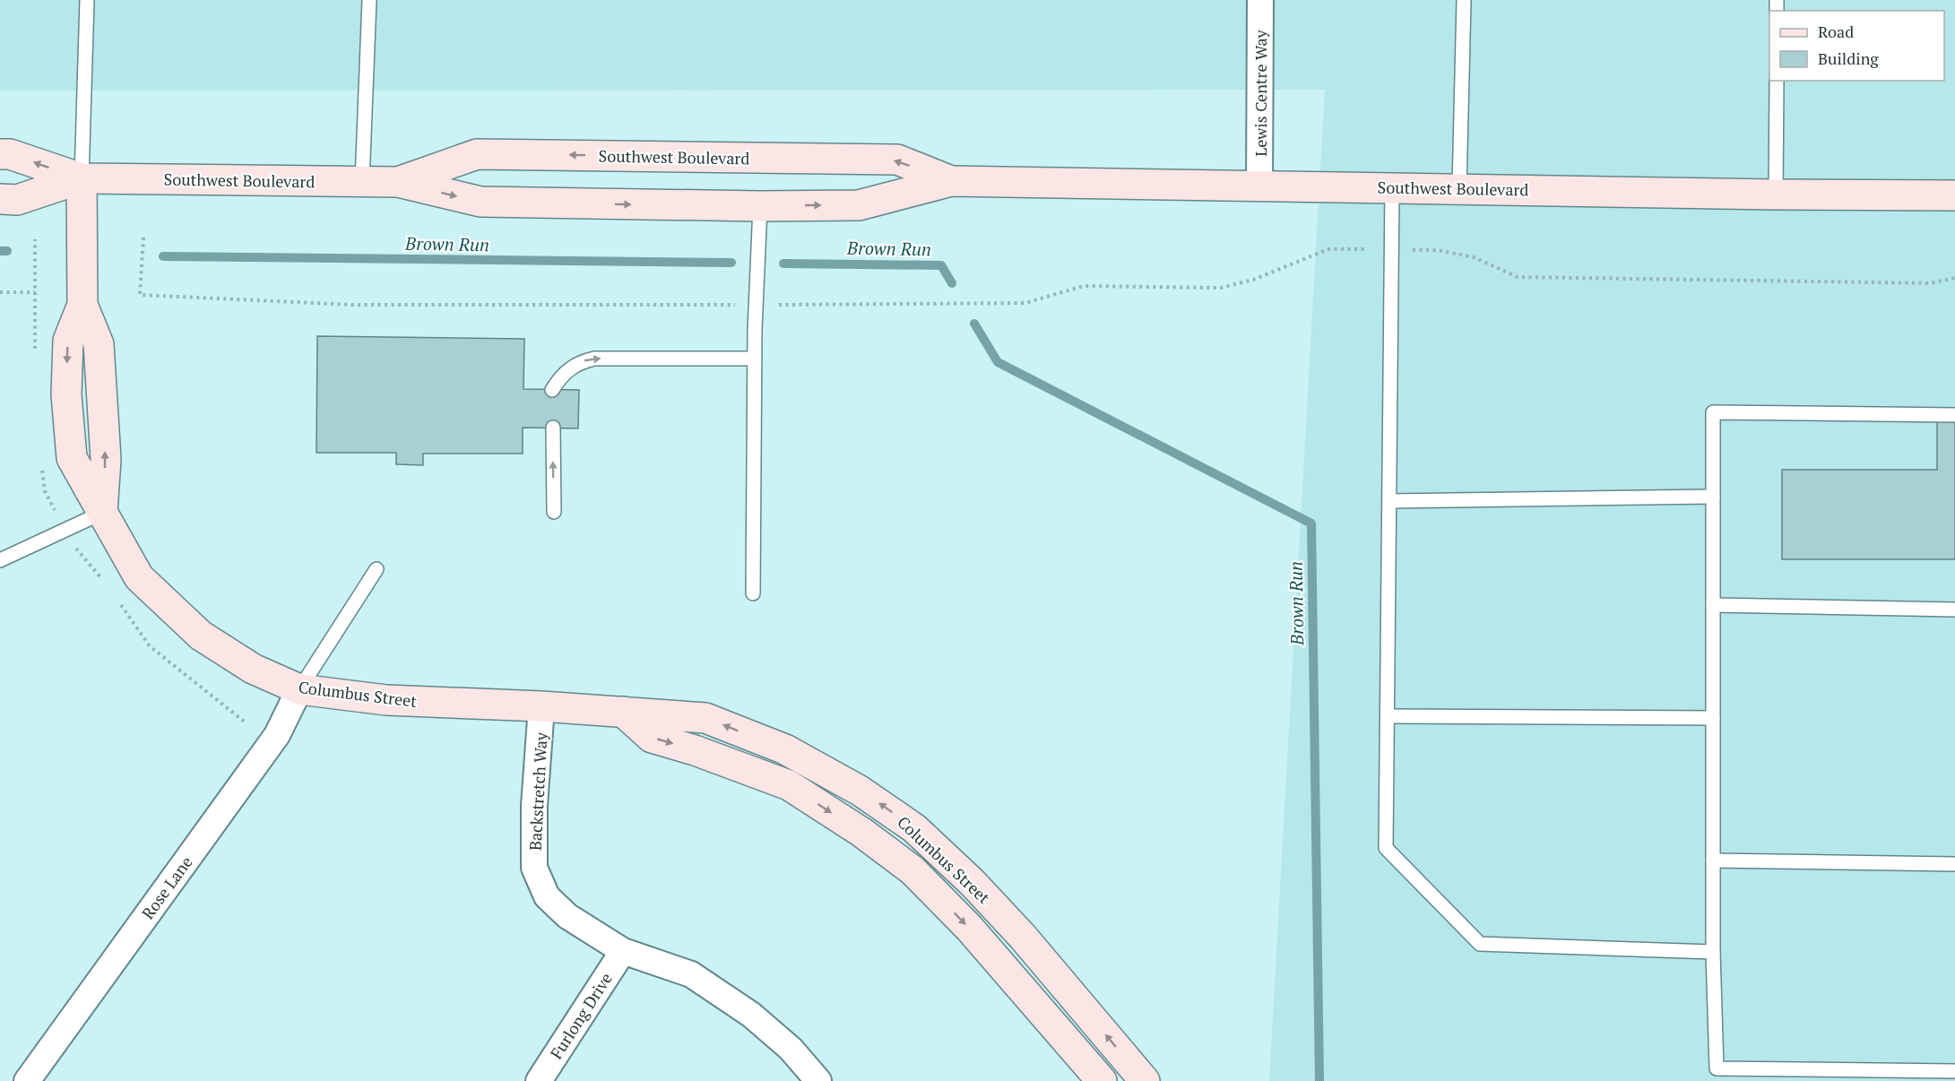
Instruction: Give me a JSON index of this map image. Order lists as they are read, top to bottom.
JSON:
{
  "streets": {
    "street": [
      "Lewis Centre Way",
      "Southwest Boulevard",
      "Columbus Street",
      "Backstretch Way",
      "Rose Lane",
      "Furlong Drive"
    ]
  },
  "crossings": [
    ["Lewis Centre Way", "Southwest Boulevard"],
    ["Columbus Street", "Backstretch Way"],
    ["Columbus Street", "Rose Lane"],
    ["Backstretch Way", "Furlong Drive"]
  ],
  "water": ["Brown Run"],
  "legend": ["Road", "Building"]
}
